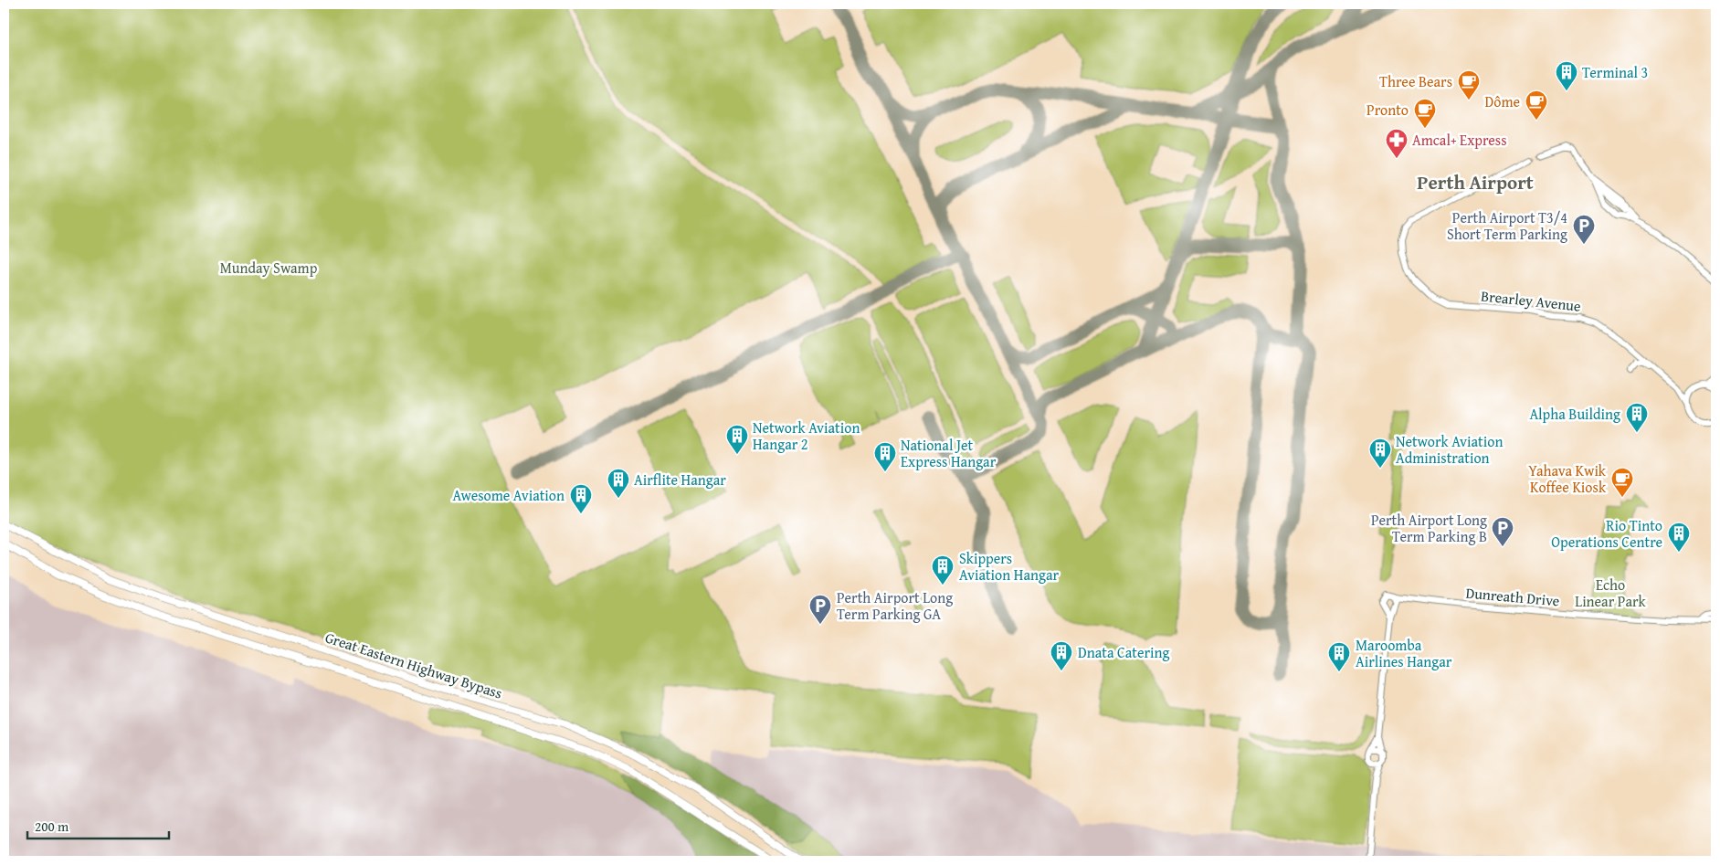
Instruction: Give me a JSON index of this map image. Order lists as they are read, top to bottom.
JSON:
{
  "streets": {
    "highway": ["Great Eastern Highway Bypass"],
    "main road": ["Brearley Avenue", "Dunreath Drive"]
  },
  "districts": ["Perth Airport"],
  "parks": ["Munday Swamp", "Echo Linear Park"],
  "places": {
    "building": [
      "Terminal 3",
      "Alpha Building",
      "Network Aviation Hangar 2",
      "Network Aviation Administration",
      "National Jet Express Hangar",
      "Airflite Hangar",
      "Awesome Aviation",
      "Rio Tinto Operations Centre",
      "Skippers Aviation Hangar",
      "Dnata Catering",
      "Maroomba Airlines Hangar"
    ],
    "cafe": [
      "Three Bears",
      "Dôme",
      "Pronto",
      "Yahava Kwik Koffee Kiosk"
    ],
    "pharmacy": ["Amcal+ Express"],
    "parking": ["Perth Airport T3/4 Short Term Parking", "Perth Airport Long Term Parking B", "Perth Airport Long Term Parking GA"]
  },
  "scale_bar": "200 m"
}
